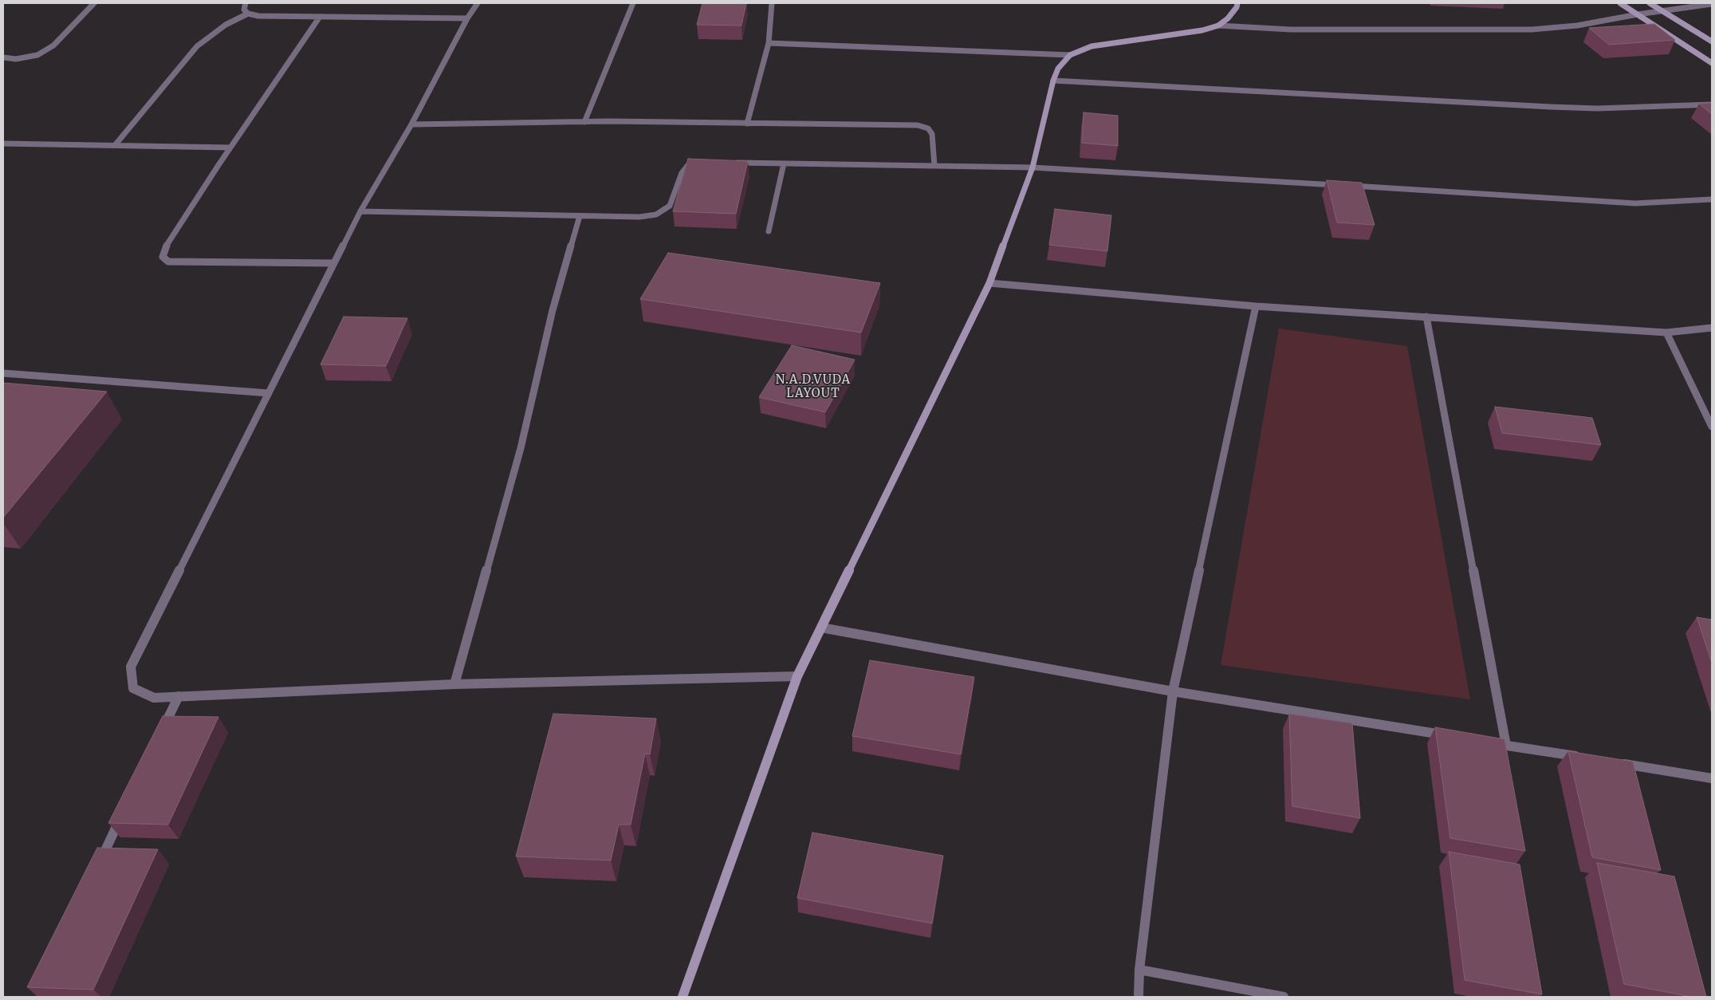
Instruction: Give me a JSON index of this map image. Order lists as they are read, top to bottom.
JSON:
{
  "districts": ["N.A.D.VUDA LAYOUT"]
}
